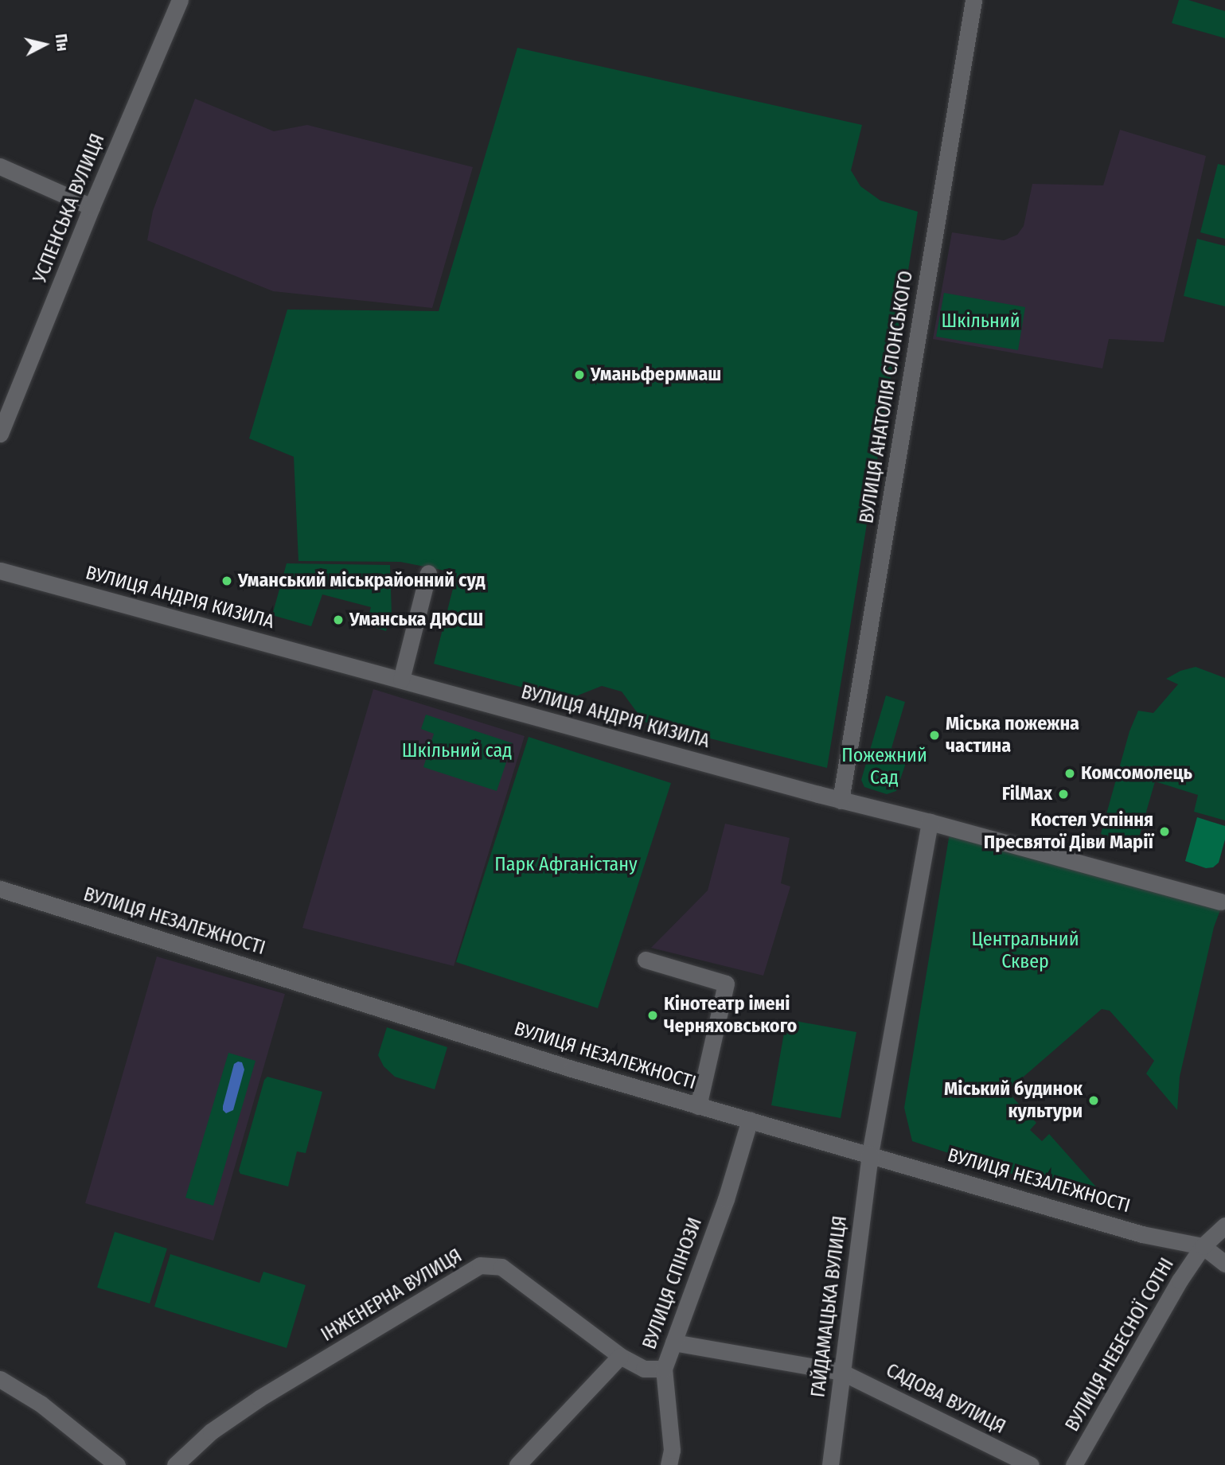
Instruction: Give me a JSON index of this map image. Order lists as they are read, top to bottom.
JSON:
{
  "streets": {
    "street": [
      "УСПЕНСЬКА ВУЛИЦЯ",
      "ВУЛИЦЯ АНАТОЛІЯ СЛОНСЬКОГО",
      "ВУЛИЦЯ АНДРІЯ КИЗИЛА",
      "ВУЛИЦЯ НЕЗАЛЕЖНОСТІ",
      "ВУЛИЦЯ СПІНОЗИ",
      "ІНЖЕНЕРНА ВУЛИЦЯ",
      "ГАЙДАМАЦЬКА ВУЛИЦЯ",
      "ВУЛИЦЯ НЕБЕСНОЇ СОТНІ",
      "САДОВА ВУЛИЦЯ"
    ]
  },
  "crossings": [
    ["ВУЛИЦЯ АНАТОЛІЯ СЛОНСЬКОГО", "ВУЛИЦЯ АНДРІЯ КИЗИЛА"],
    ["ВУЛИЦЯ АНДРІЯ КИЗИЛА", "ГАЙДАМАЦЬКА ВУЛИЦЯ"],
    ["ВУЛИЦЯ НЕЗАЛЕЖНОСТІ", "ВУЛИЦЯ СПІНОЗИ"],
    ["ВУЛИЦЯ НЕЗАЛЕЖНОСТІ", "ГАЙДАМАЦЬКА ВУЛИЦЯ"],
    ["ВУЛИЦЯ НЕЗАЛЕЖНОСТІ", "ВУЛИЦЯ НЕБЕСНОЇ СОТНІ"],
    ["ВУЛИЦЯ СПІНОЗИ", "ІНЖЕНЕРНА ВУЛИЦЯ"],
    ["ВУЛИЦЯ СПІНОЗИ", "САДОВА ВУЛИЦЯ"],
    ["ГАЙДАМАЦЬКА ВУЛИЦЯ", "САДОВА ВУЛИЦЯ"]
  ],
  "parks": [
    "Шкільний",
    "Шкільний сад",
    "Пожежний Сад",
    "Парк Афганістану",
    "Центральний Сквер"
  ],
  "places": [
    "Уманьферммаш",
    "Уманський міськрайонний суд",
    "Уманська ДЮСШ",
    "Міська пожежна частина",
    "Комсомолець",
    "FilMax",
    "Костел Успіння Пресвятої Діви Марії",
    "Кінотеатр імені Черняховського",
    "Міський будинок культури"
  ],
  "north": "right"
}
